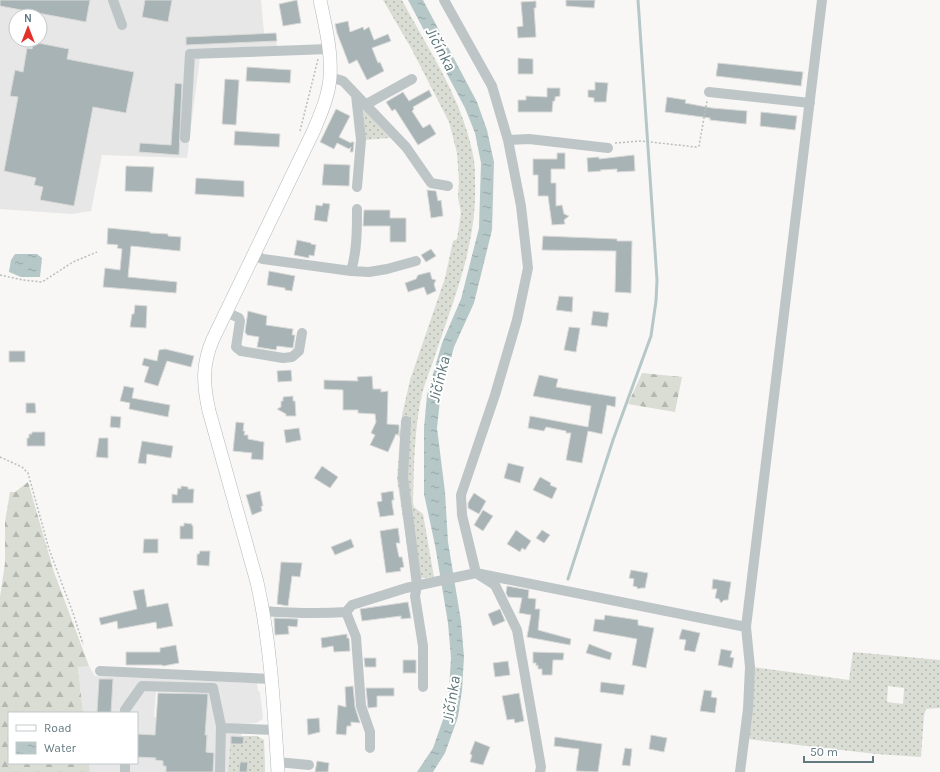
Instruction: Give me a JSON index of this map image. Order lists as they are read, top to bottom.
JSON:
{
  "water": ["Jičínka"],
  "legend": ["Road", "Water"],
  "scale_bar": "50 m",
  "north": "top"
}
